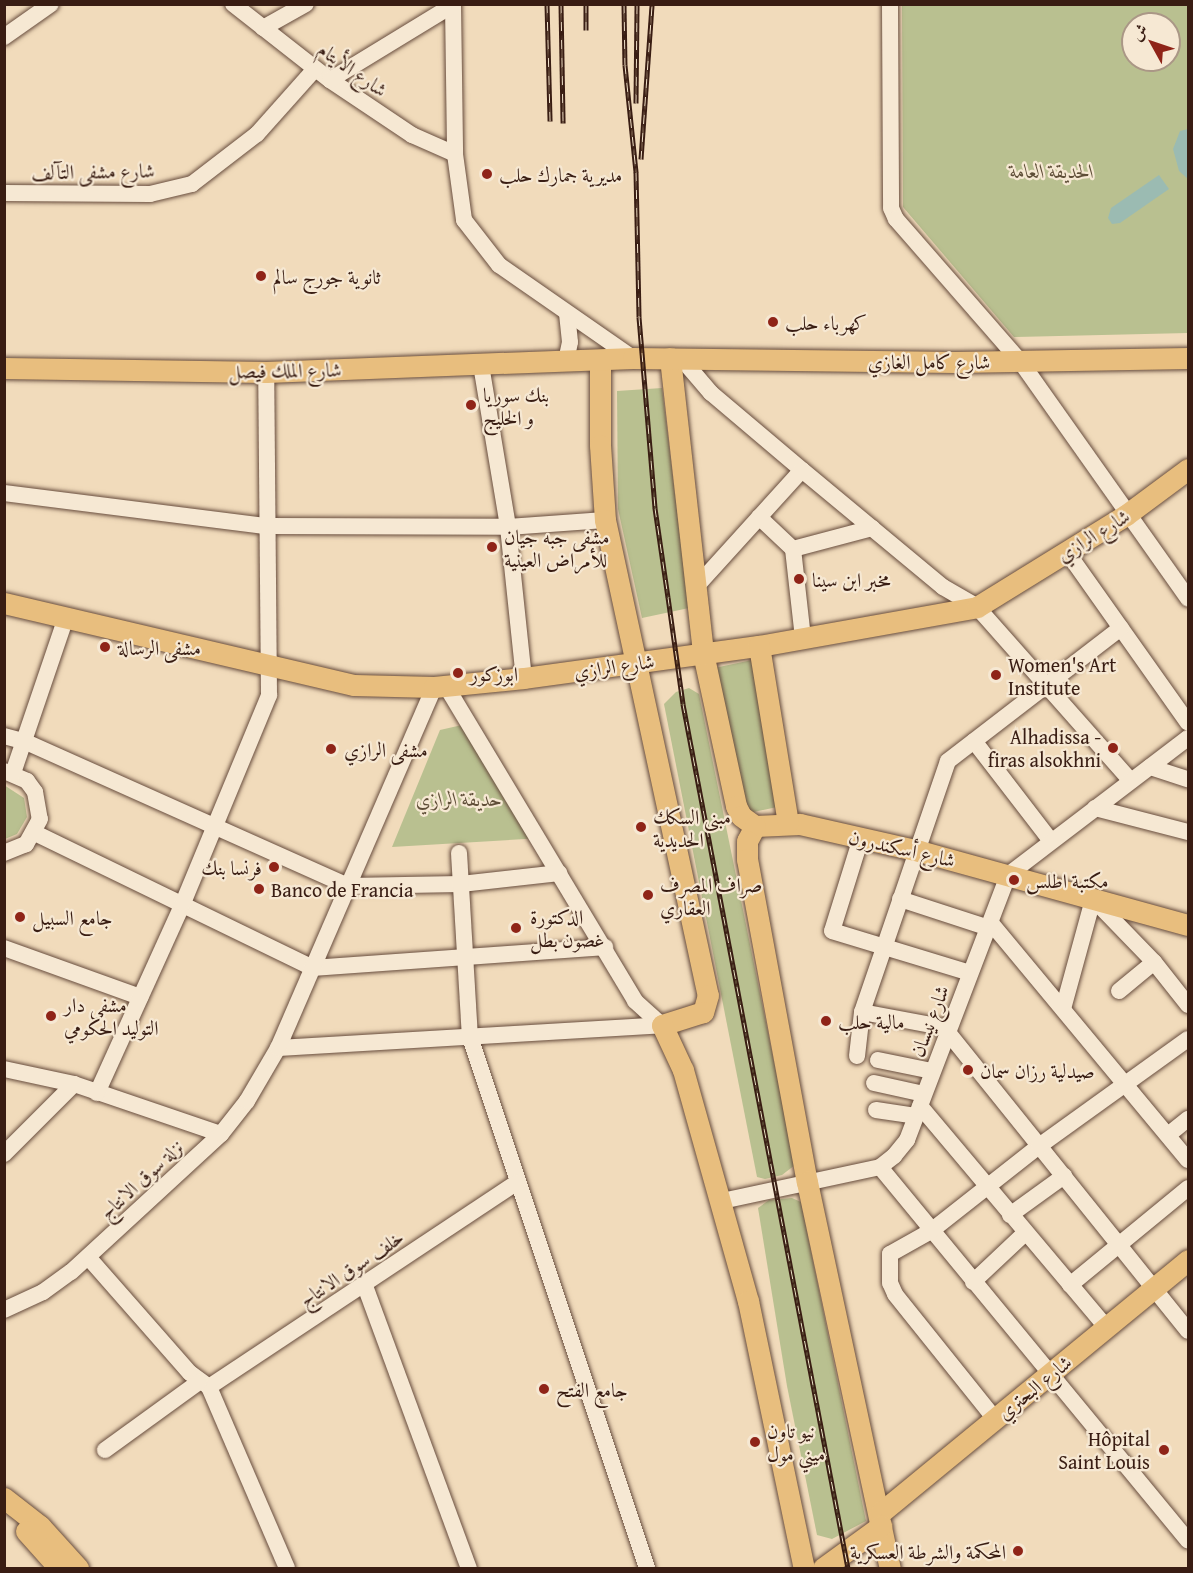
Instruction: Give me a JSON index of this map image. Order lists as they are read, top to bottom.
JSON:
{
  "streets": {
    "main road": [
      "شارع كامل الغازي",
      "شارع الملك فيصل",
      "شارع الرازي",
      "شارع أسكندرون",
      "شارع البحتري"
    ],
    "street": [
      "شارع الأيتام",
      "شارع مشفى التآلف",
      "شارع نيسان",
      "نزلة سوق الانتاج",
      "خلف سوق الانتاج"
    ]
  },
  "crossings": [
    ["شارع الأيتام", "شارع مشفى التآلف"],
    ["شارع كامل الغازي", "شارع الملك فيصل"],
    ["شارع الرازي", "نزلة سوق الانتاج"],
    ["شارع أسكندرون", "شارع نيسان"]
  ],
  "parks": ["الحديقة العامة", "حديقة الرازي"],
  "places": [
    "مديرية جمارك حلب",
    "ثانوية جورج سالم",
    "كهرباء حلب",
    "بنك سوريا و الخليج",
    "مشفى جبه جيان للأمراض العينية",
    "مخبر ابن سينا",
    "مشفى الرسالة",
    "ابوزكور",
    "Women's Art Institute",
    "Alhadissa - firas alsokhni",
    "مشفى الرازي",
    "مبنى السكك الحديدية",
    "فرنسا بنك",
    "مكتبة اطلس",
    "Banco de Francia",
    "صراف المصرف العقاري",
    "جامع السبيل",
    "الدكتورة غصون بطل",
    "مشفى دار التوليد الحكومي",
    "مالية حلب",
    "صيدلية رزان سمان",
    "جامع الفتح",
    "نيو تاون ميني مول",
    "Hôpital Saint Louis",
    "المحكمة والشرطة العسكرية"
  ],
  "north": "top left"
}
